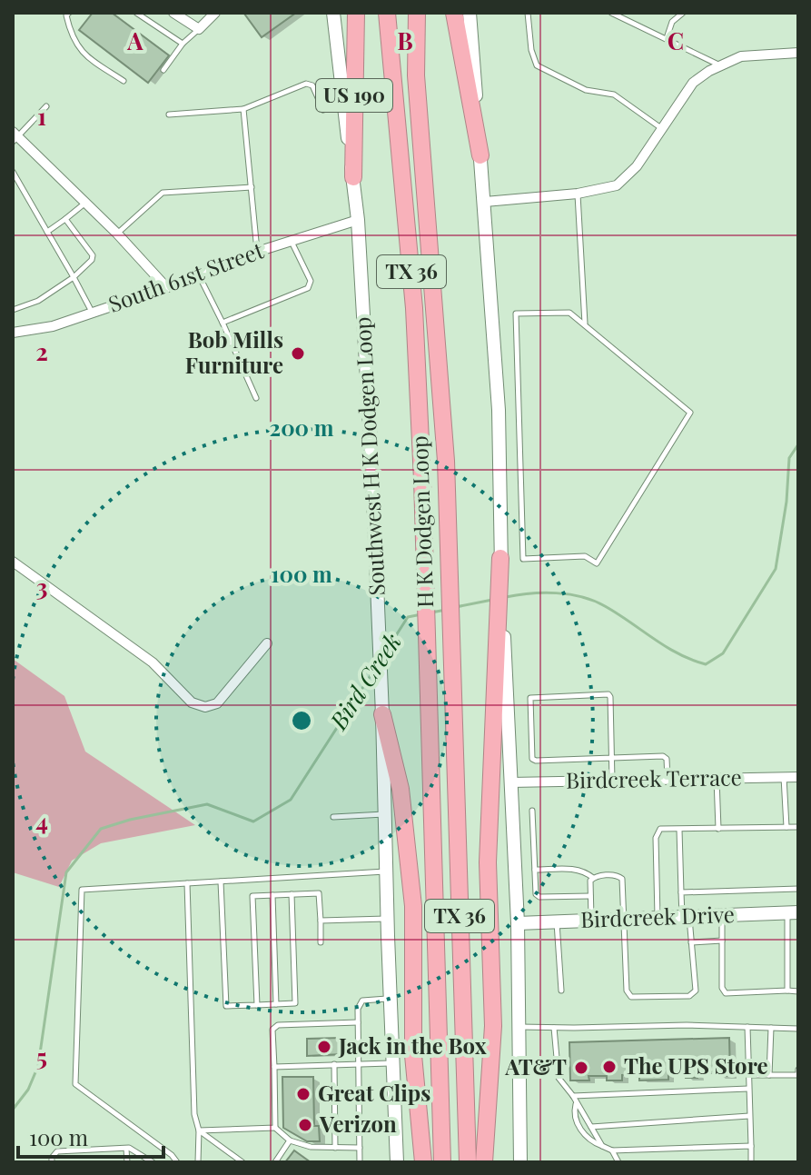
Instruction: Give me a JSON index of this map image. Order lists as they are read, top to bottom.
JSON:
{
  "streets": {
    "highway": ["US 190", "TX 36", "H K Dodgen Loop"],
    "main road": ["Southwest H K Dodgen Loop", "Birdcreek Drive"],
    "street": ["South 61st Street", "Birdcreek Terrace"]
  },
  "crossings": [
    ["US 190", "Southwest H K Dodgen Loop"],
    ["South 61st Street", "Southwest H K Dodgen Loop"]
  ],
  "water": ["Bird Creek"],
  "places": [
    "Bob Mills Furniture",
    "Jack in the Box",
    "The UPS Store",
    "AT&T",
    "Great Clips",
    "Verizon"
  ],
  "scale_bar": "100 m",
  "grid": {
    "columns": ["A", "B", "C"],
    "rows": [
      "1",
      "2",
      "3",
      "4",
      "5"
    ]
  },
  "rings": ["200 m", "100 m"]
}
